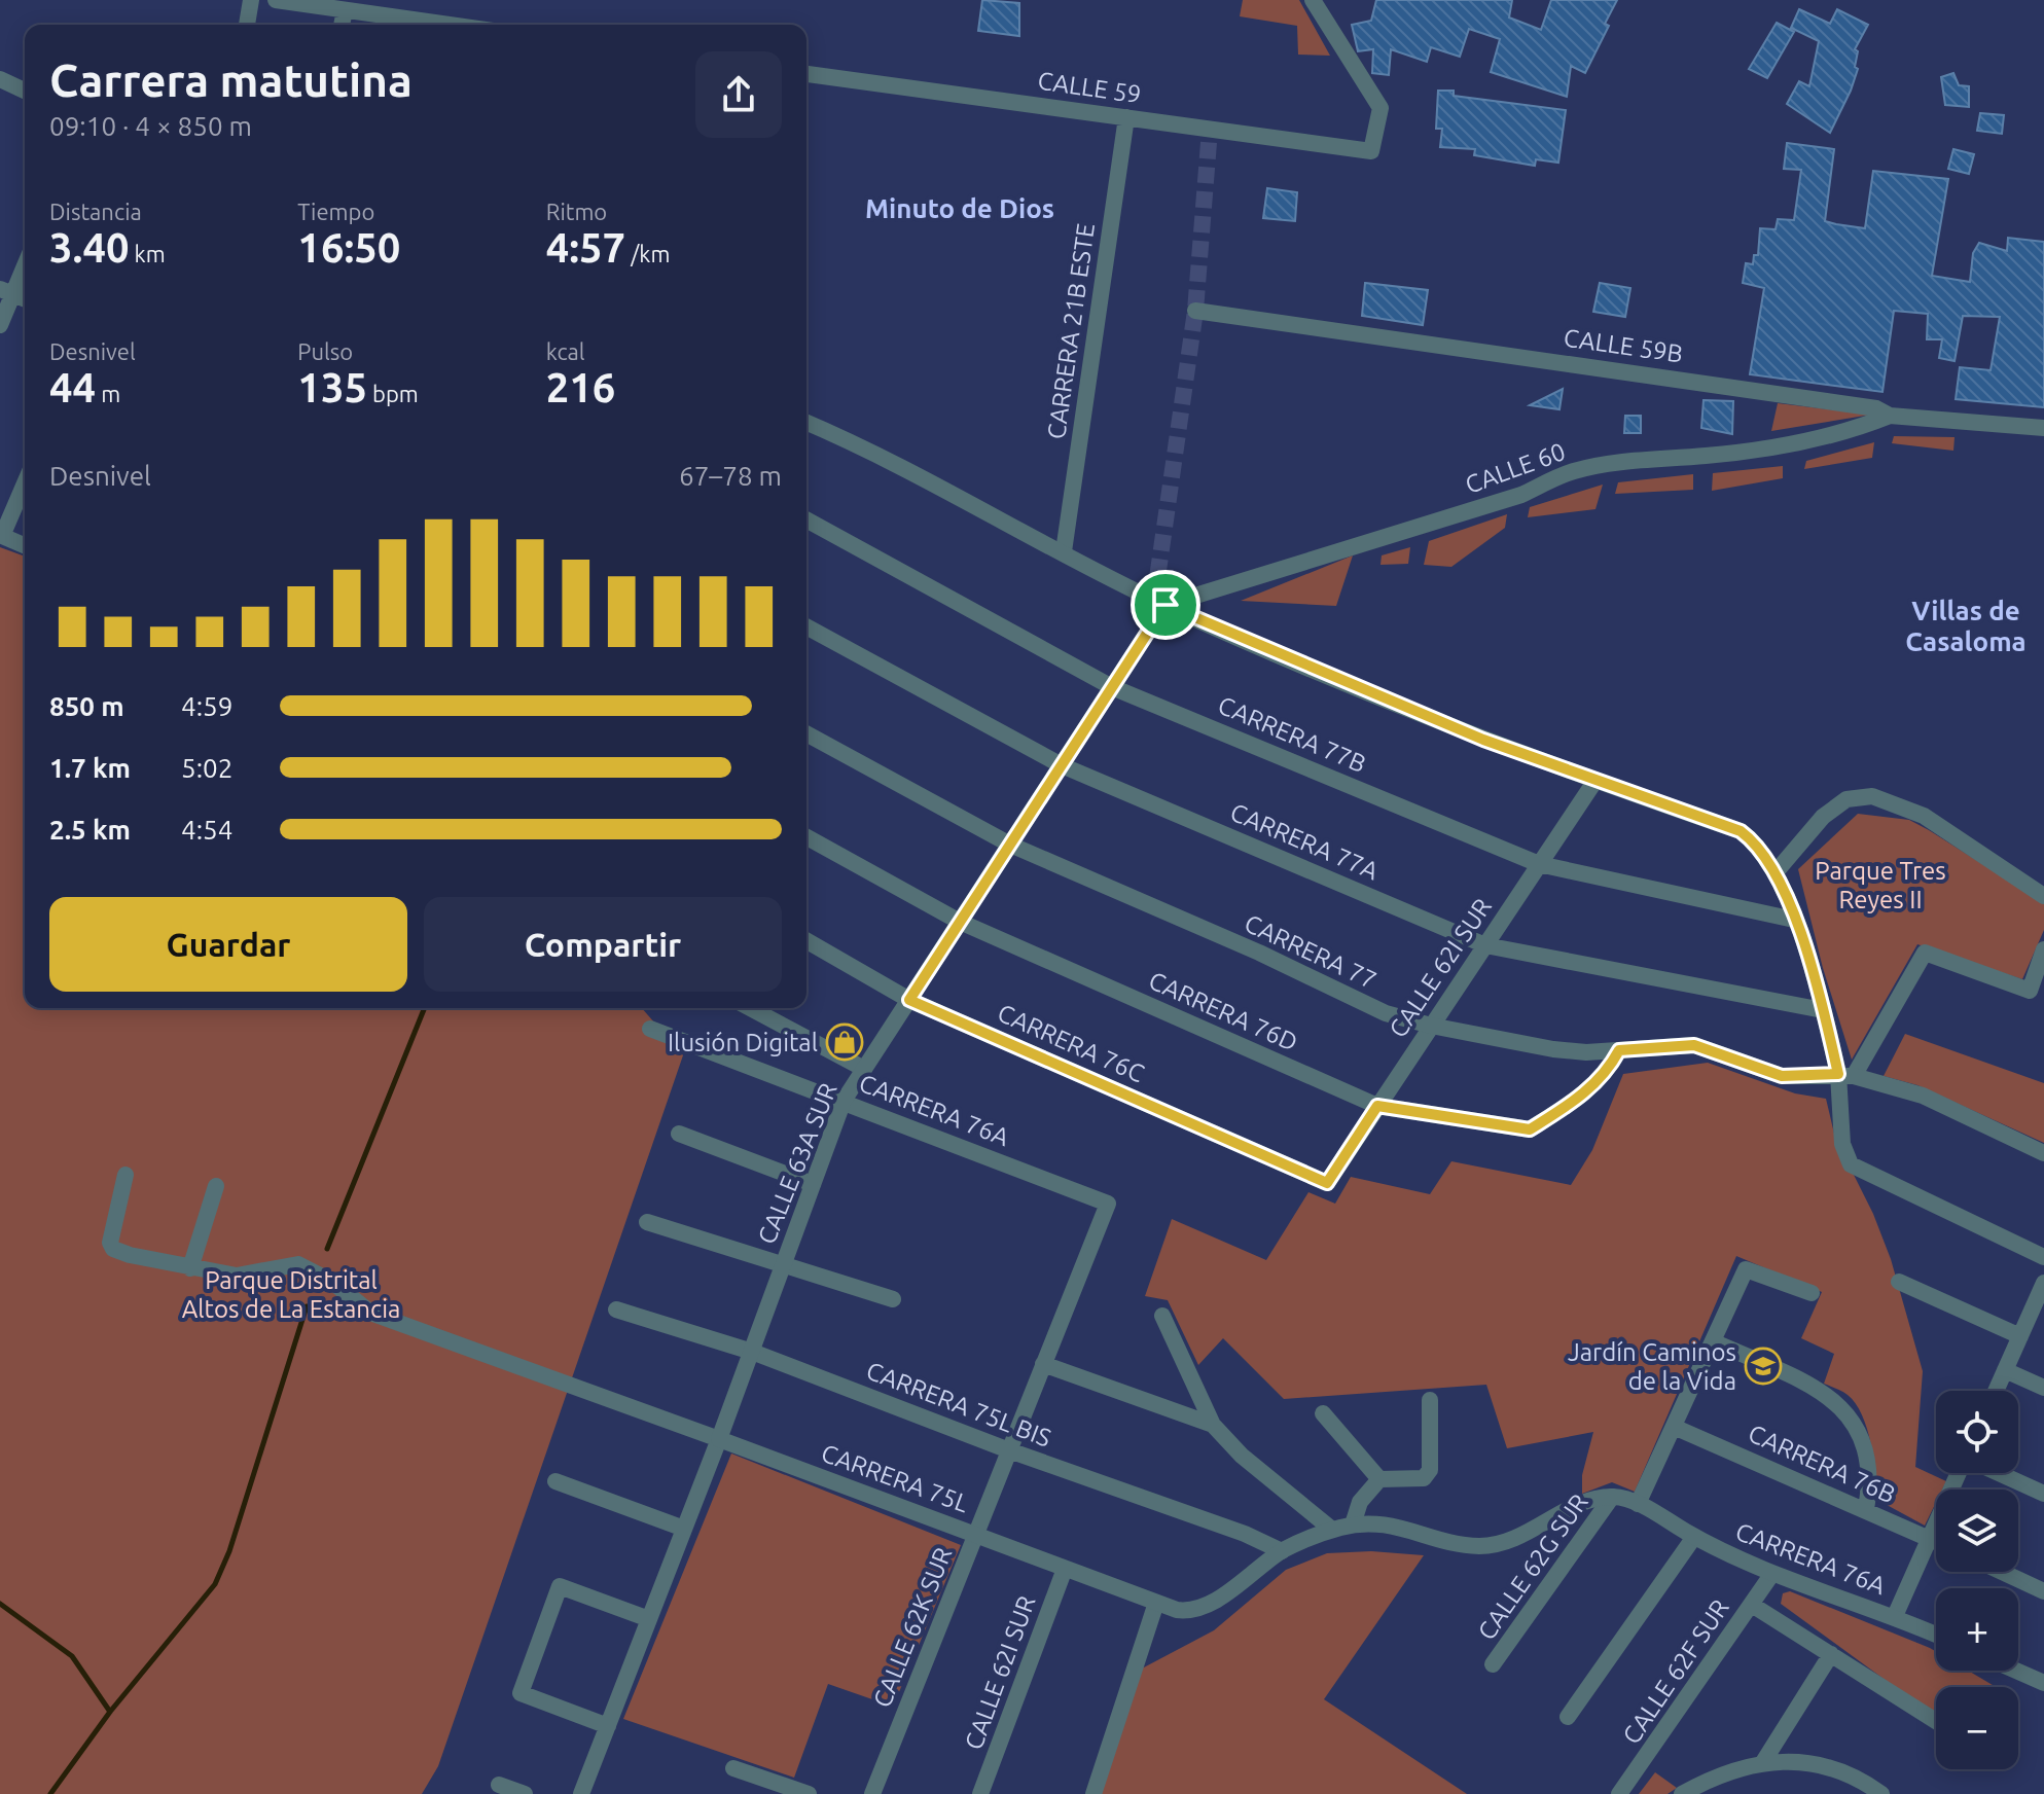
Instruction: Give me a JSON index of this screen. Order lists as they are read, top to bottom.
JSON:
{
  "streets": {
    "street": [
      "CALLE 59",
      "CARRERA 21B ESTE",
      "CALLE 59B",
      "CALLE 60",
      "CARRERA 77B",
      "CARRERA 77A",
      "CARRERA 77",
      "CALLE 62I SUR",
      "CARRERA 76D",
      "CARRERA 76C",
      "CARRERA 76A",
      "CALLE 63A SUR",
      "CARRERA 75L BIS",
      "CARRERA 76B",
      "CARRERA 75L",
      "CALLE 62G SUR",
      "CALLE 62K SUR",
      "CALLE 62F SUR"
    ]
  },
  "crossings": [
    ["CALLE 59", "CARRERA 21B ESTE"],
    ["CALLE 59B", "CALLE 60"],
    ["CALLE 60", "CALLE 63A SUR"],
    ["CARRERA 77B", "CALLE 62I SUR"],
    ["CARRERA 77B", "CALLE 63A SUR"],
    ["CARRERA 77A", "CALLE 62I SUR"],
    ["CARRERA 77A", "CALLE 63A SUR"],
    ["CARRERA 77", "CALLE 62I SUR"],
    ["CARRERA 77", "CARRERA 76D"],
    ["CARRERA 77", "CALLE 63A SUR"],
    ["CALLE 62I SUR", "CARRERA 76D"],
    ["CALLE 62I SUR", "CARRERA 76C"],
    ["CALLE 62I SUR", "CARRERA 75L"],
    ["CARRERA 76D", "CALLE 63A SUR"],
    ["CARRERA 76C", "CALLE 63A SUR"],
    ["CARRERA 76A", "CALLE 63A SUR"],
    ["CARRERA 76A", "CALLE 62G SUR"],
    ["CARRERA 76A", "CALLE 62K SUR"],
    ["CARRERA 76A", "CALLE 62F SUR"],
    ["CALLE 63A SUR", "CARRERA 75L BIS"],
    ["CALLE 63A SUR", "CARRERA 75L"],
    ["CARRERA 75L BIS", "CARRERA 75L"],
    ["CARRERA 75L BIS", "CALLE 62K SUR"],
    ["CARRERA 75L", "CALLE 62K SUR"]
  ],
  "districts": ["Minuto de Dios", "Villas de Casaloma"],
  "parks": ["Parque Tres Reyes II", "Parque Distrital Altos de La Estancia"],
  "places": {
    "shop": ["Ilusión Digital"],
    "school or university": ["Jardín Caminos de la Vida"]
  },
  "page": {
    "heading": ["Carrera matutina", "09:10 · 4 × 850 m"],
    "stats": [
      ["Distancia", "3.40 km"],
      ["Tiempo", "16:50"],
      ["Ritmo", "4:57 /km"],
      ["Desnivel", "44 m"],
      ["Pulso", "135 bpm"],
      ["kcal", "216"]
    ],
    "chart": ["Desnivel", "67–78 m"],
    "list": [
      {
        "name": "850 m",
        "note": "4:59"
      },
      {
        "name": "1.7 km",
        "note": "5:02"
      },
      {
        "name": "2.5 km",
        "note": "4:54"
      }
    ],
    "buttons": ["Guardar", "Compartir"],
    "map_buttons": ["+", "−"]
  }
}
